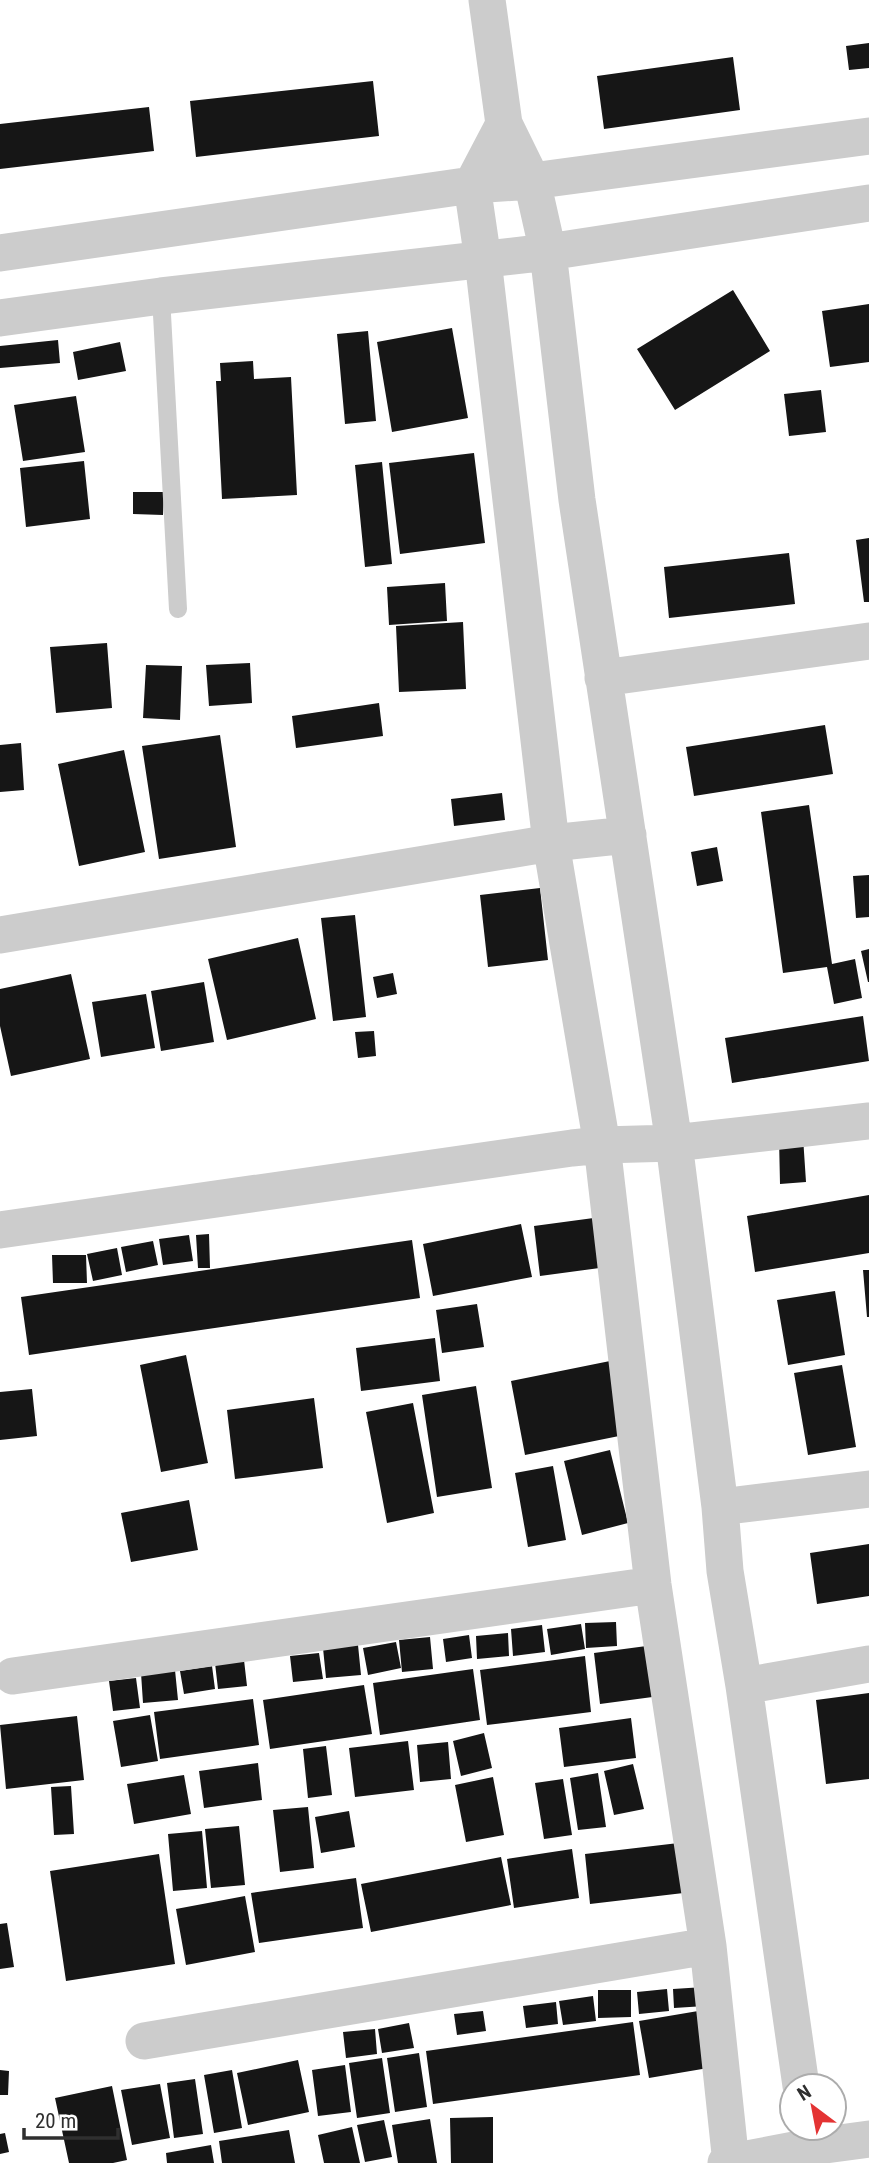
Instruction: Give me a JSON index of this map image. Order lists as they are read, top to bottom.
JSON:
{
  "scale_bar": "20 m",
  "north": "top left"
}
